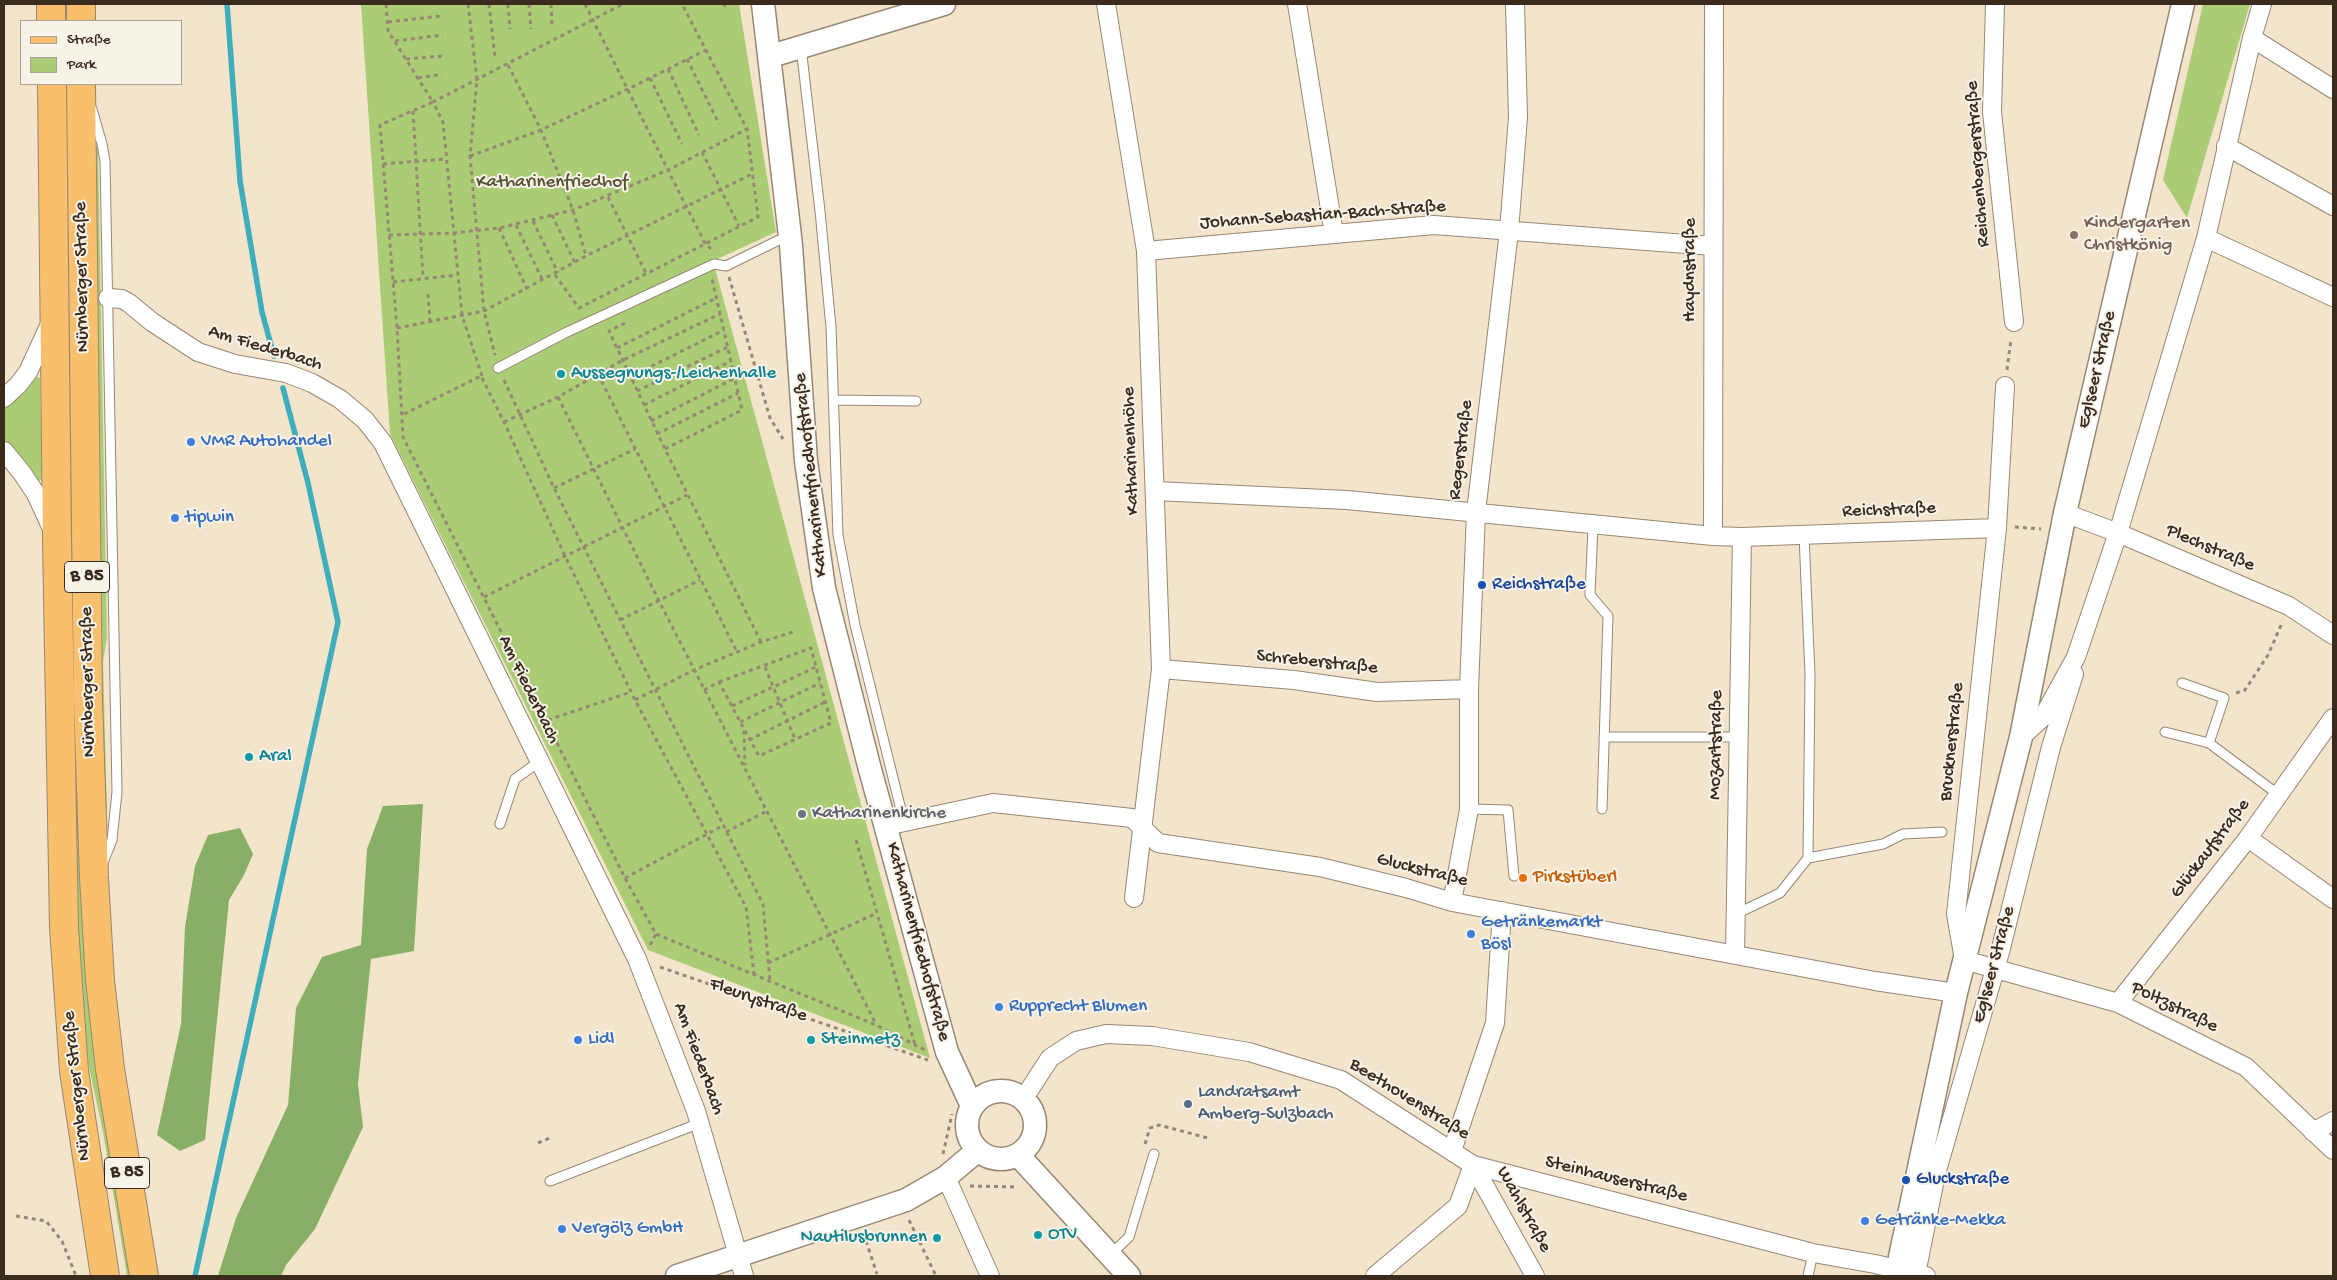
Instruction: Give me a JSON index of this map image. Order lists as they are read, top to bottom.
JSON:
{
  "streets": {
    "main road": ["Nürnberger Straße", "B 85"],
    "street": [
      "Reichenbergerstraße",
      "Johann-Sebastian-Bach-Straße",
      "Haydnstraße",
      "Am Fiederbach",
      "Eglseer Straße",
      "Regerstraße",
      "Katharinenhöhe",
      "Katharinenfriedhofstraße",
      "Reichstraße",
      "Plechstraße",
      "Schreberstraße",
      "Brucknerstraße",
      "Mozartstraße",
      "Glückaufstraße",
      "Gluckstraße",
      "Poltzstraße",
      "Beethovenstraße",
      "Steinhauserstraße",
      "Wahlstraße"
    ],
    "path": ["Fleurystraße"]
  },
  "crossings": [
    ["Johann-Sebastian-Bach-Straße", "Haydnstraße"],
    ["Johann-Sebastian-Bach-Straße", "Regerstraße"],
    ["Johann-Sebastian-Bach-Straße", "Katharinenhöhe"],
    ["Haydnstraße", "Reichstraße"],
    ["Am Fiederbach", "Fleurystraße"],
    ["Eglseer Straße", "Plechstraße"],
    ["Eglseer Straße", "Brucknerstraße"],
    ["Eglseer Straße", "Gluckstraße"],
    ["Eglseer Straße", "Poltzstraße"],
    ["Eglseer Straße", "Steinhauserstraße"],
    ["Regerstraße", "Reichstraße"],
    ["Regerstraße", "Schreberstraße"],
    ["Regerstraße", "Gluckstraße"],
    ["Katharinenhöhe", "Reichstraße"],
    ["Katharinenhöhe", "Schreberstraße"],
    ["Katharinenhöhe", "Gluckstraße"],
    ["Katharinenfriedhofstraße", "Gluckstraße"],
    ["Katharinenfriedhofstraße", "Fleurystraße"],
    ["Katharinenfriedhofstraße", "Beethovenstraße"],
    ["Reichstraße", "Brucknerstraße"],
    ["Reichstraße", "Mozartstraße"],
    ["Brucknerstraße", "Poltzstraße"],
    ["Mozartstraße", "Gluckstraße"],
    ["Glückaufstraße", "Poltzstraße"],
    ["Beethovenstraße", "Steinhauserstraße"],
    ["Beethovenstraße", "Wahlstraße"],
    ["Steinhauserstraße", "Wahlstraße"]
  ],
  "parks": ["Katharinenfriedhof"],
  "places": [
    "Kindergarten Christkönig",
    "Aussegnungs-/Leichenhalle",
    "VMR Autohandel",
    "tipwin",
    "Reichstraße",
    "Aral",
    "Katharinenkirche",
    "Pirkstüberl",
    "Getränkemarkt Bösl",
    "Rupprecht Blumen",
    "Lidl",
    "Steinmetz",
    "Landratsamt Amberg-Sulzbach",
    "Gluckstraße",
    "Getränke-Mekka",
    "Vergölz GmbH",
    "OTV",
    "Nautilusbrunnen"
  ],
  "legend": ["Straße", "Park"]
}
